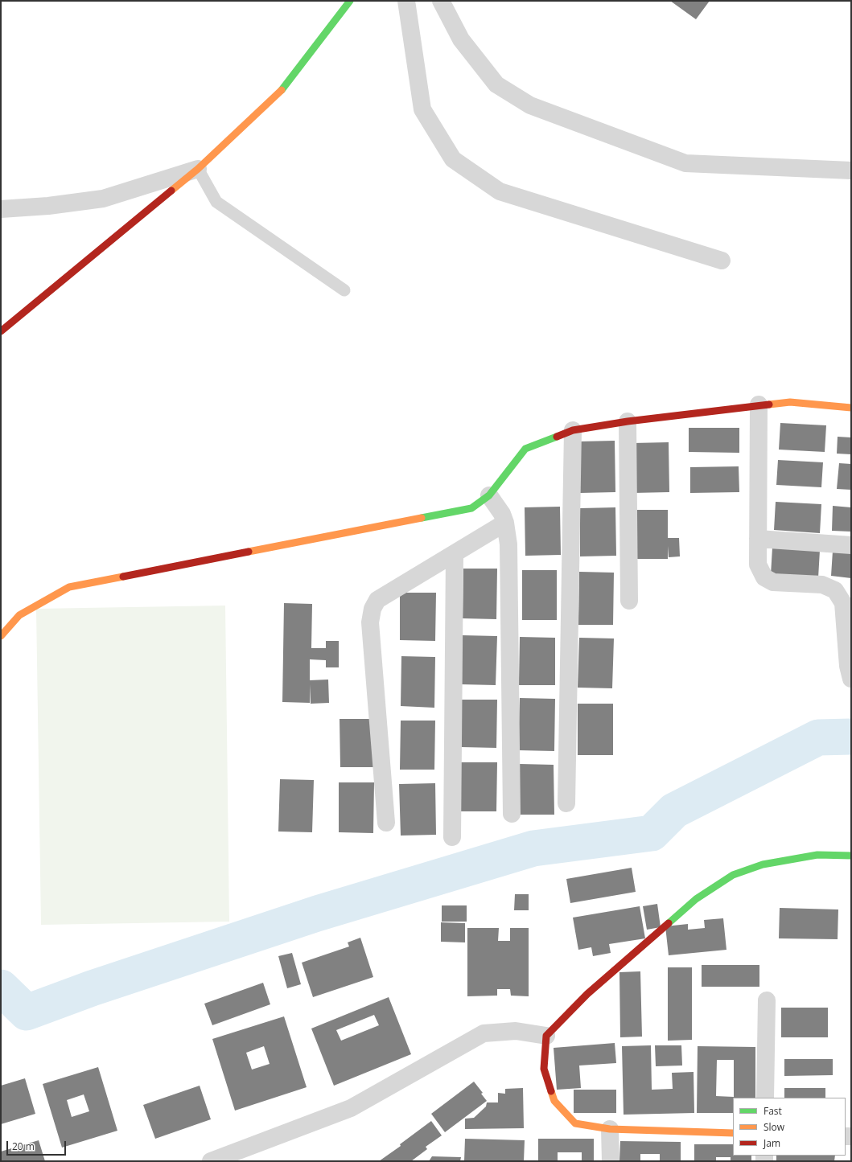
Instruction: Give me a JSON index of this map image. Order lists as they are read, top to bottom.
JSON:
{
  "legend": ["Fast", "Slow", "Jam"],
  "scale_bar": "20 m"
}
